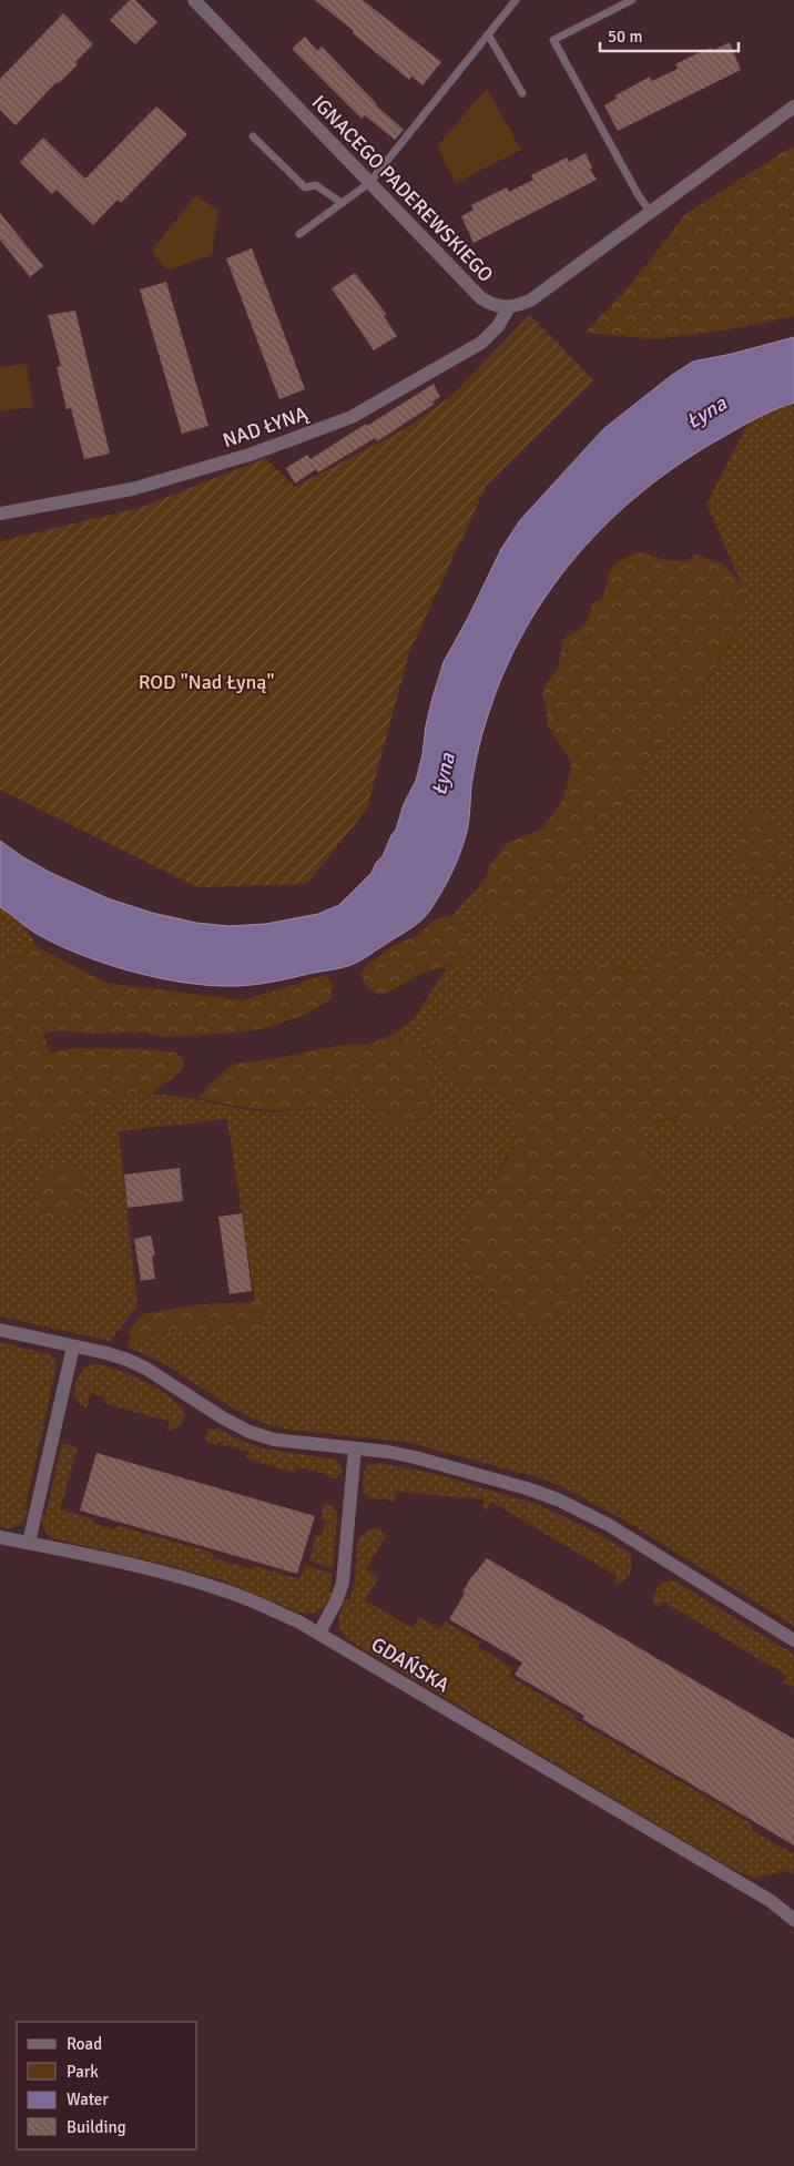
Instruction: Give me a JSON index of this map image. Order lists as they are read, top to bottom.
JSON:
{
  "streets": {
    "street": ["IGNACEGO PADEREWSKIEGO", "NAD ŁYNĄ", "GDAŃSKA"]
  },
  "crossings": [
    ["IGNACEGO PADEREWSKIEGO", "NAD ŁYNĄ"]
  ],
  "water": ["Łyna"],
  "parks": ["ROD \"Nad Łyną\""],
  "legend": [
    "Road",
    "Park",
    "Water",
    "Building"
  ],
  "scale_bar": "50 m"
}
